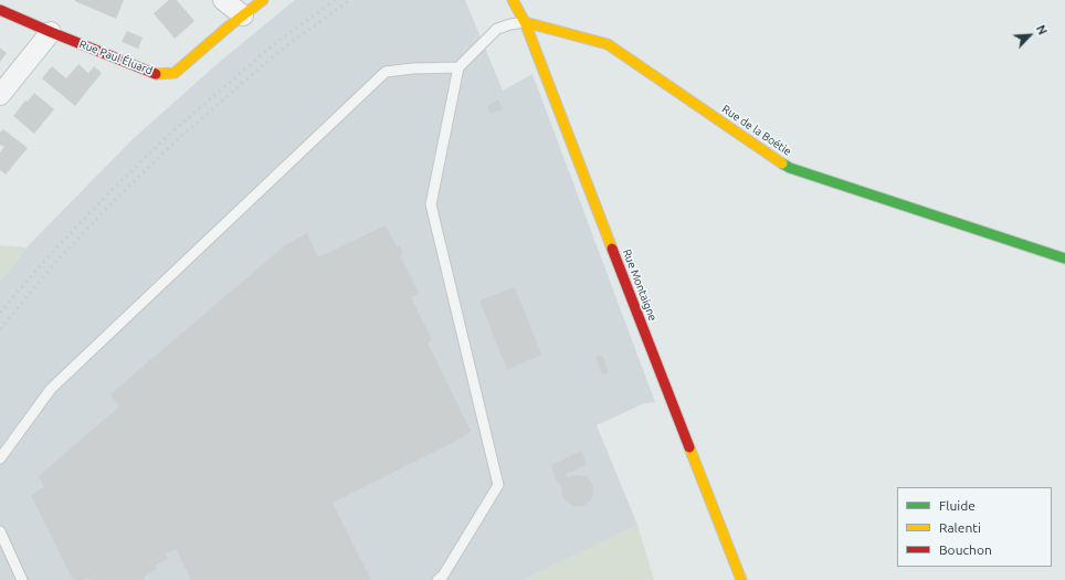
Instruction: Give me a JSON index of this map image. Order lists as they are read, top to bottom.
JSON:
{
  "streets": {
    "street": ["Rue Paul Éluard", "Rue de la Boétie", "Rue Montaigne"]
  },
  "crossings": [
    ["Rue de la Boétie", "Rue Montaigne"]
  ],
  "legend": ["Fluide", "Ralenti", "Bouchon"],
  "north": "top right"
}
